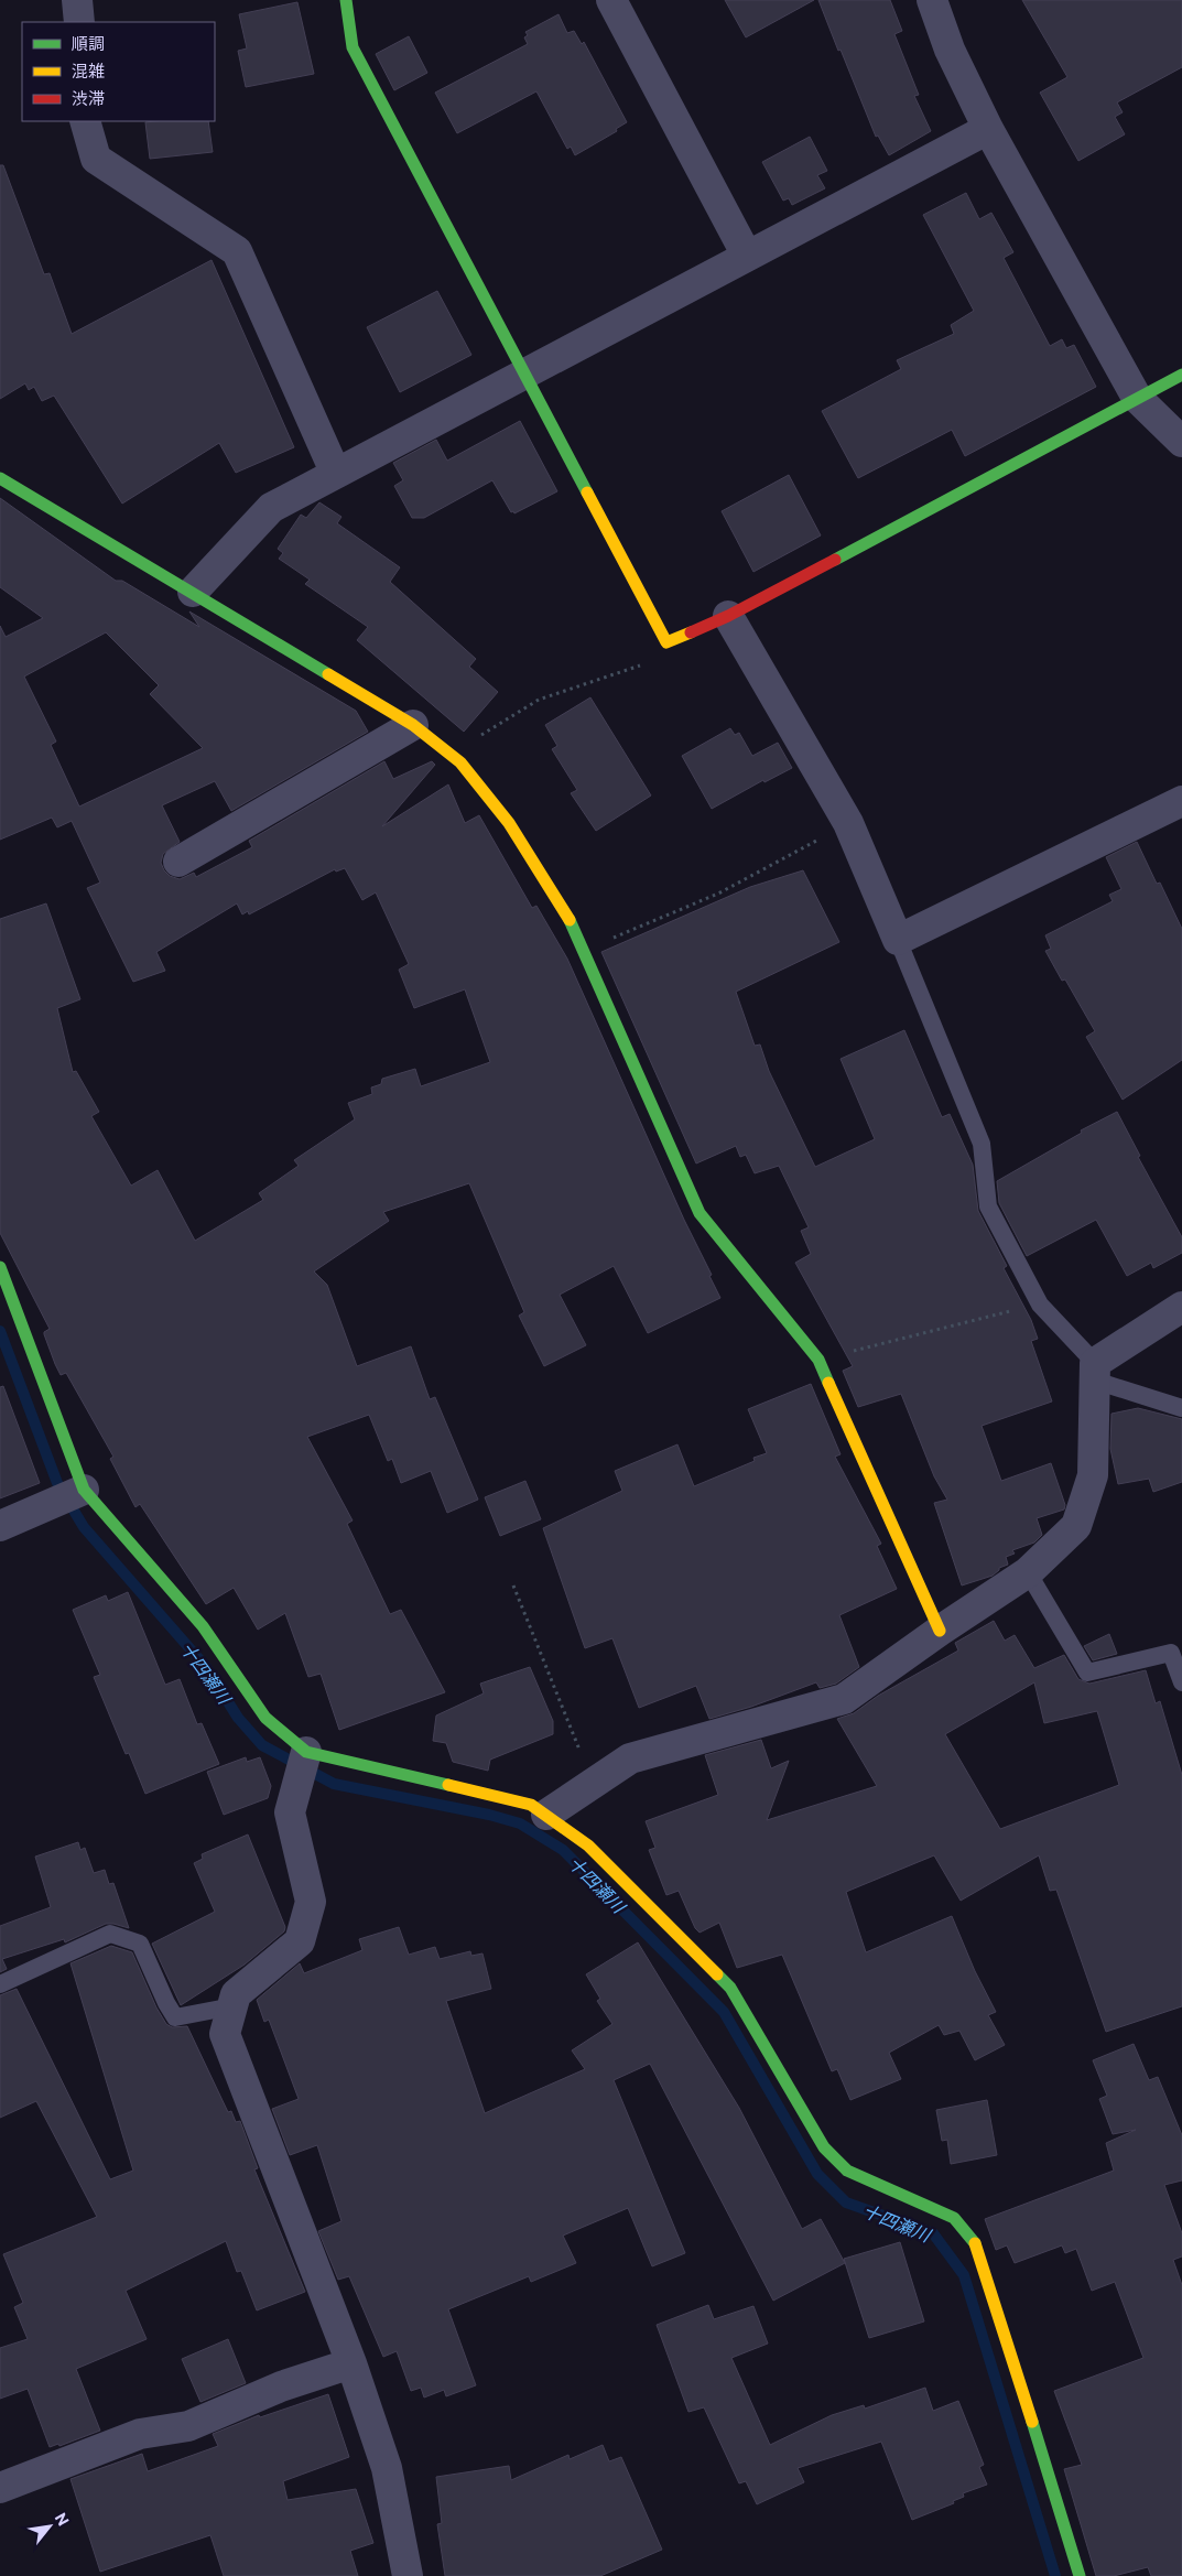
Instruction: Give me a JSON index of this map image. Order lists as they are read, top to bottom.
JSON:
{
  "water": ["十四瀬川"],
  "legend": ["順調", "混雑", "渋滞"],
  "north": "top right"
}
